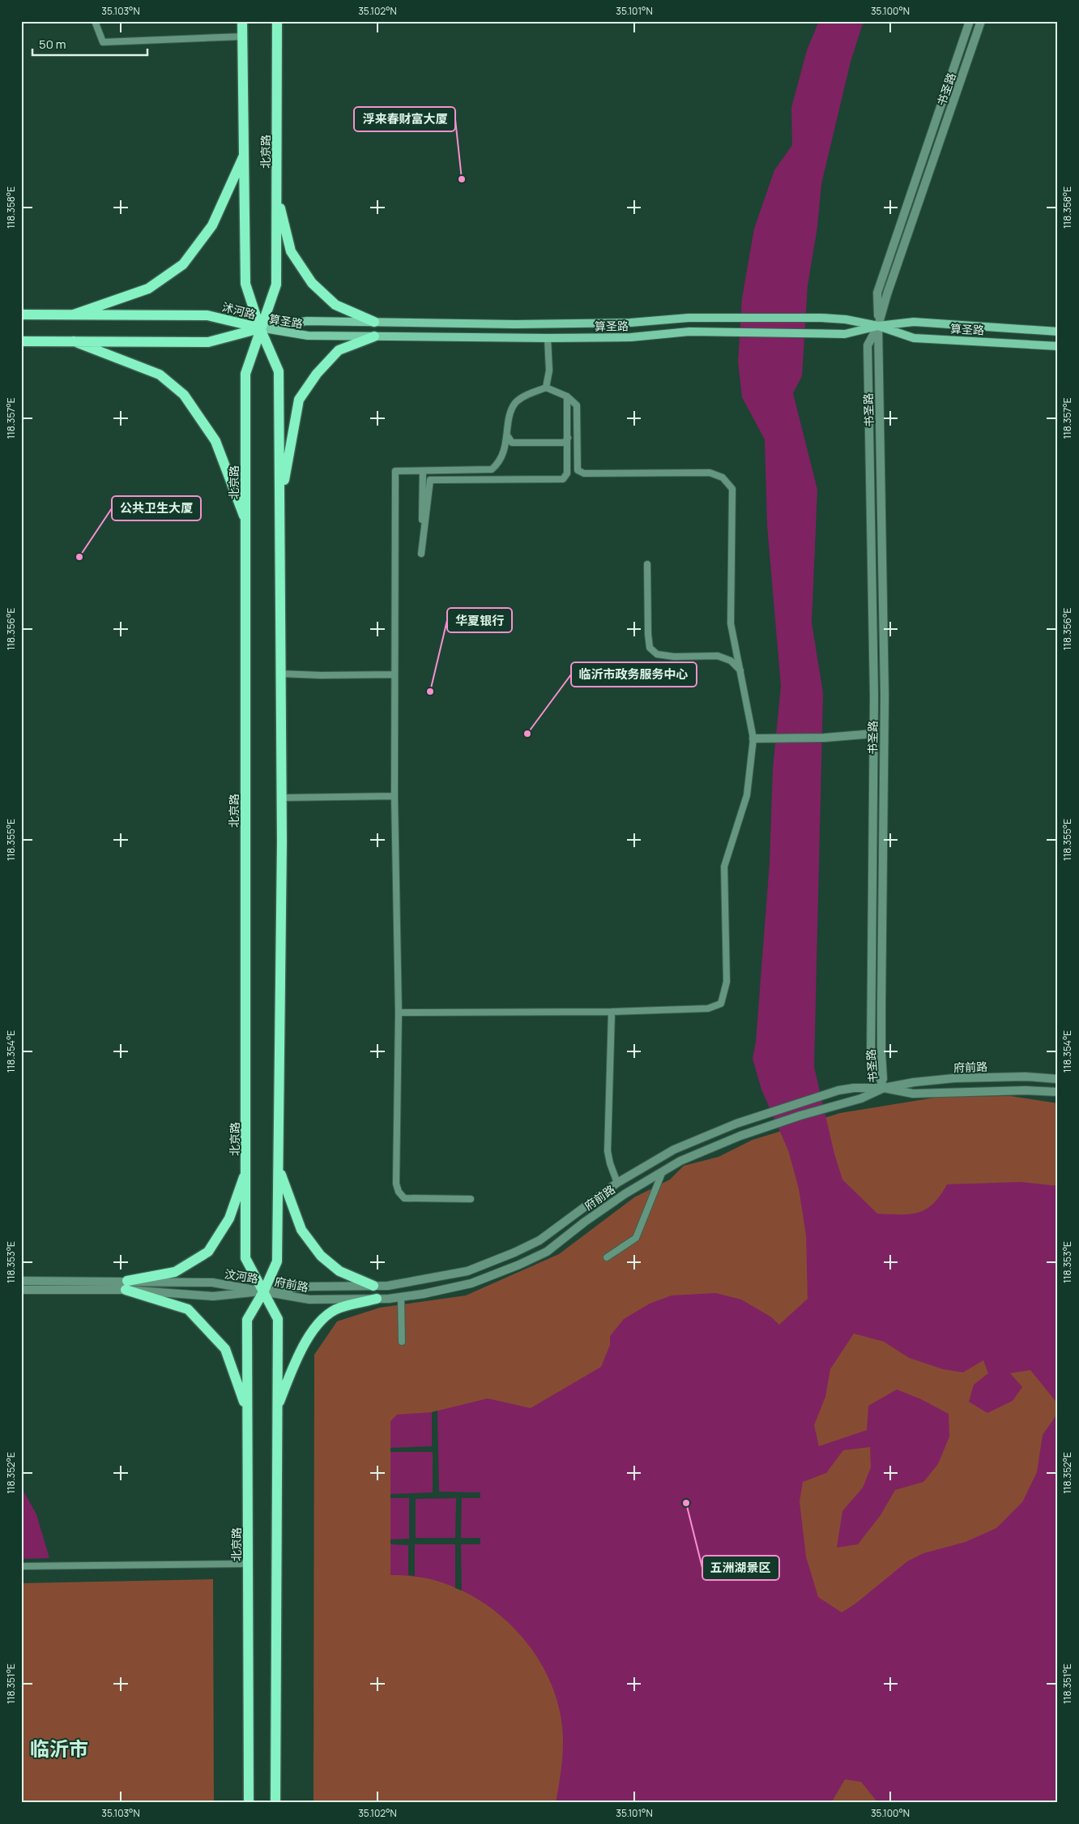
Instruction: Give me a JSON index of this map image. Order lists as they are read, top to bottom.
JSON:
{
  "streets": {
    "main road": ["北京路", "沭河路", "算圣路"],
    "street": ["书圣路", "府前路", "汶河路"]
  },
  "crossings": [
    ["书圣路", "算圣路"],
    ["书圣路", "府前路"],
    ["北京路", "沭河路"],
    ["北京路", "算圣路"],
    ["北京路", "府前路"],
    ["北京路", "汶河路"],
    ["沭河路", "算圣路"],
    ["府前路", "汶河路"]
  ],
  "districts": ["临沂市"],
  "places": [
    "浮来春财富大厦",
    "公共卫生大厦",
    "华夏银行",
    "临沂市政务服务中心",
    "五洲湖景区"
  ],
  "scale_bar": "50 m",
  "coordinates": [
    "35.103°N",
    "35.102°N",
    "35.101°N",
    "35.100°N",
    "118.358°E",
    "118.357°E",
    "118.356°E",
    "118.355°E",
    "118.354°E",
    "118.353°E",
    "118.352°E",
    "118.351°E"
  ]
}
